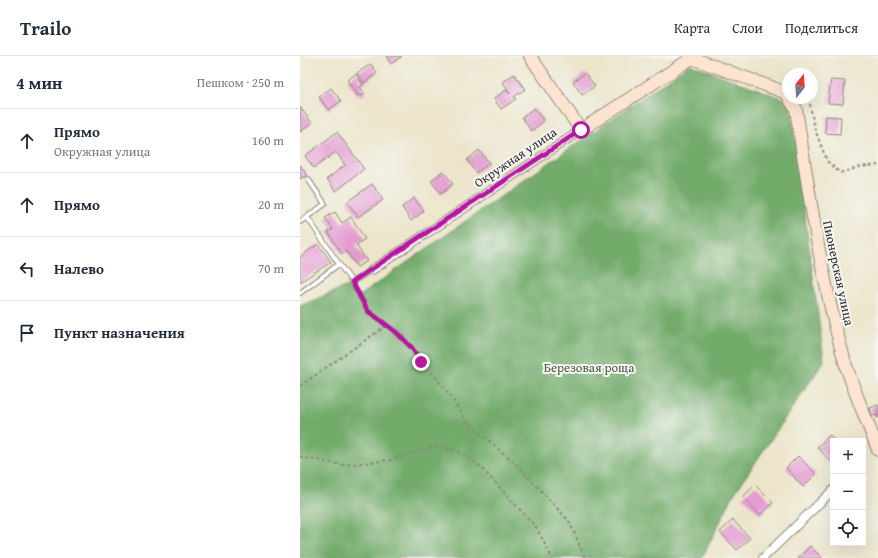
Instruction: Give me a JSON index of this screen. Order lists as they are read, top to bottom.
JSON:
{
  "streets": {
    "street": ["Окружная улица", "Пионерская улица"]
  },
  "parks": ["Березовая роща"],
  "north": "top",
  "page": {
    "header": "Trailo",
    "nav": ["Карта", "Слои", "Поделиться"],
    "heading": ["4 мин", "Пешком · 250 m"],
    "list": [
      ["Прямо", "Окружная улица", "160 m"],
      ["Прямо", "20 m"],
      ["Налево", "70 m"],
      "Пункт назначения"
    ],
    "map_buttons": ["+", "−"]
  }
}
